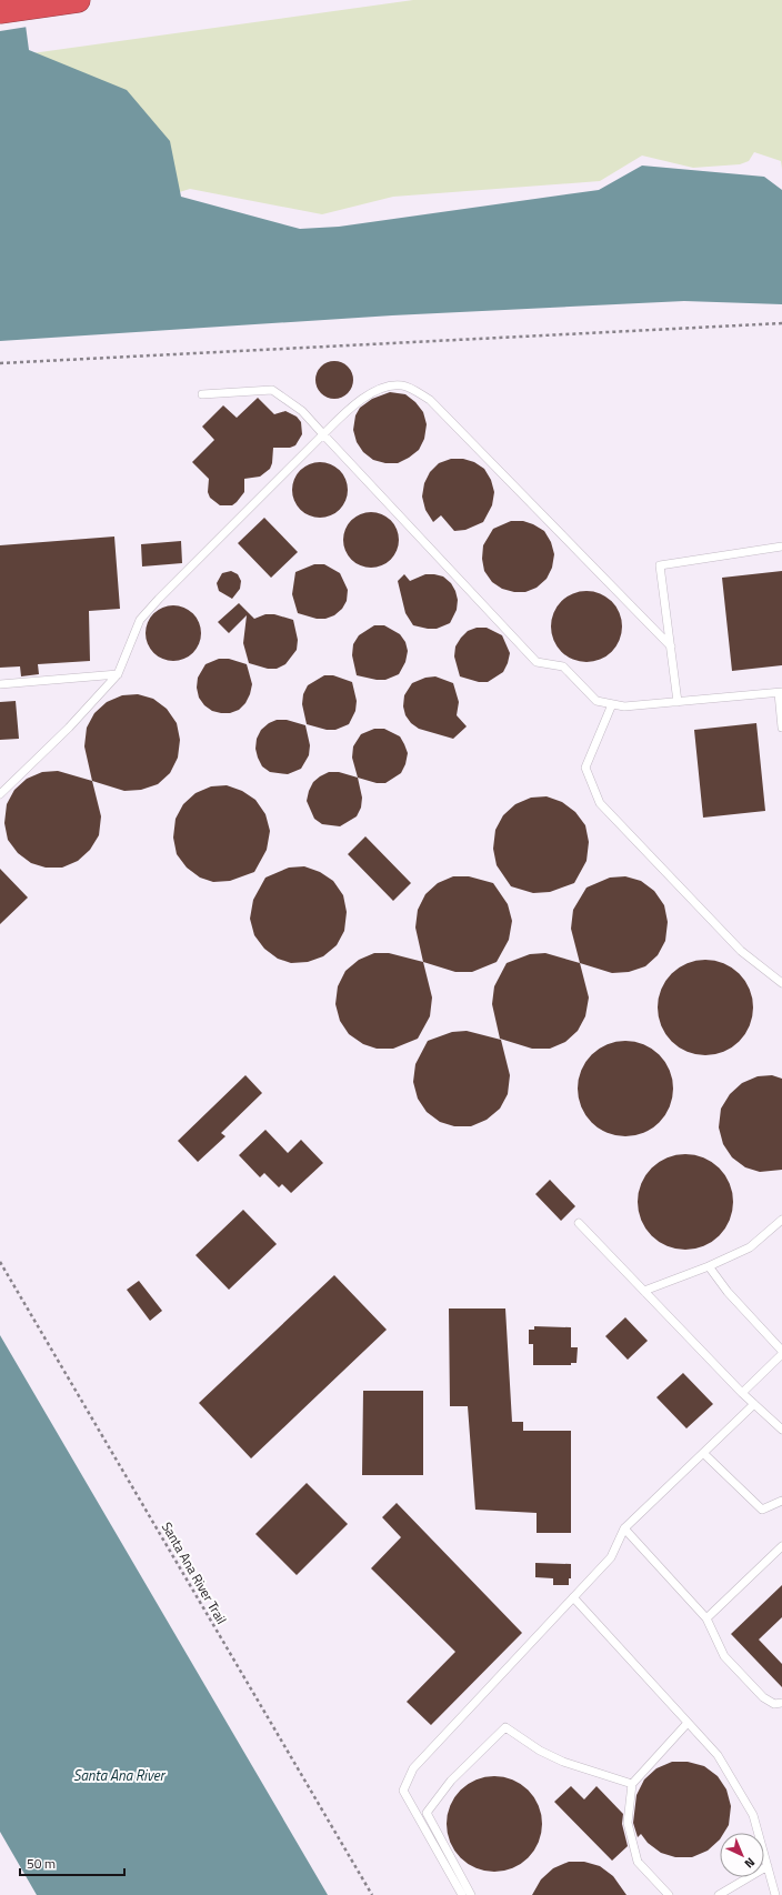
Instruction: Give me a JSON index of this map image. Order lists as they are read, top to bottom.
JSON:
{
  "streets": {
    "path": ["Santa Ana River Trail"]
  },
  "water": ["Santa Ana River"],
  "scale_bar": "50 m",
  "north": "bottom right"
}
